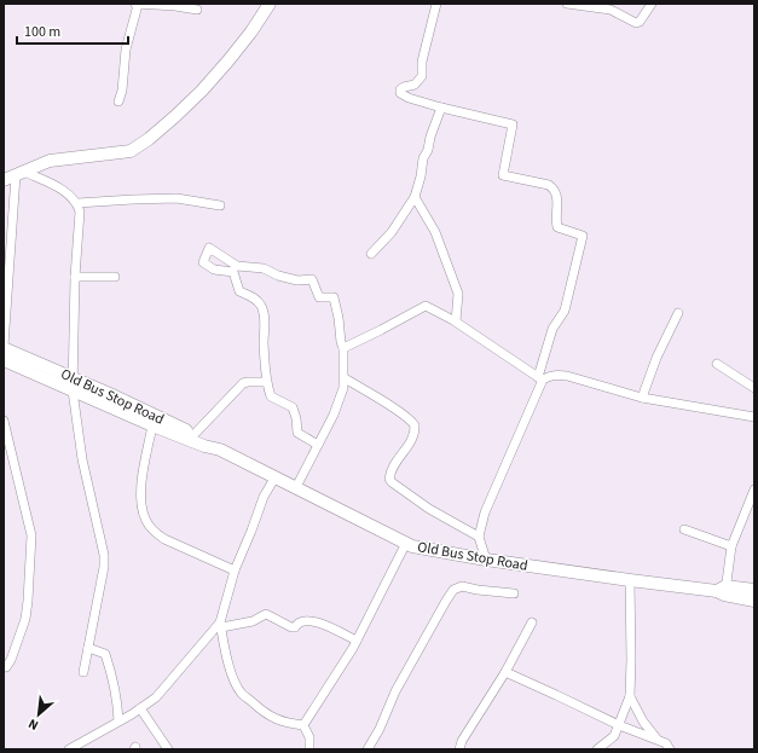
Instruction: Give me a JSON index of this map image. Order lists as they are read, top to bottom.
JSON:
{
  "streets": {
    "street": ["Old Bus Stop Road"]
  },
  "scale_bar": "100 m",
  "north": "bottom left"
}
